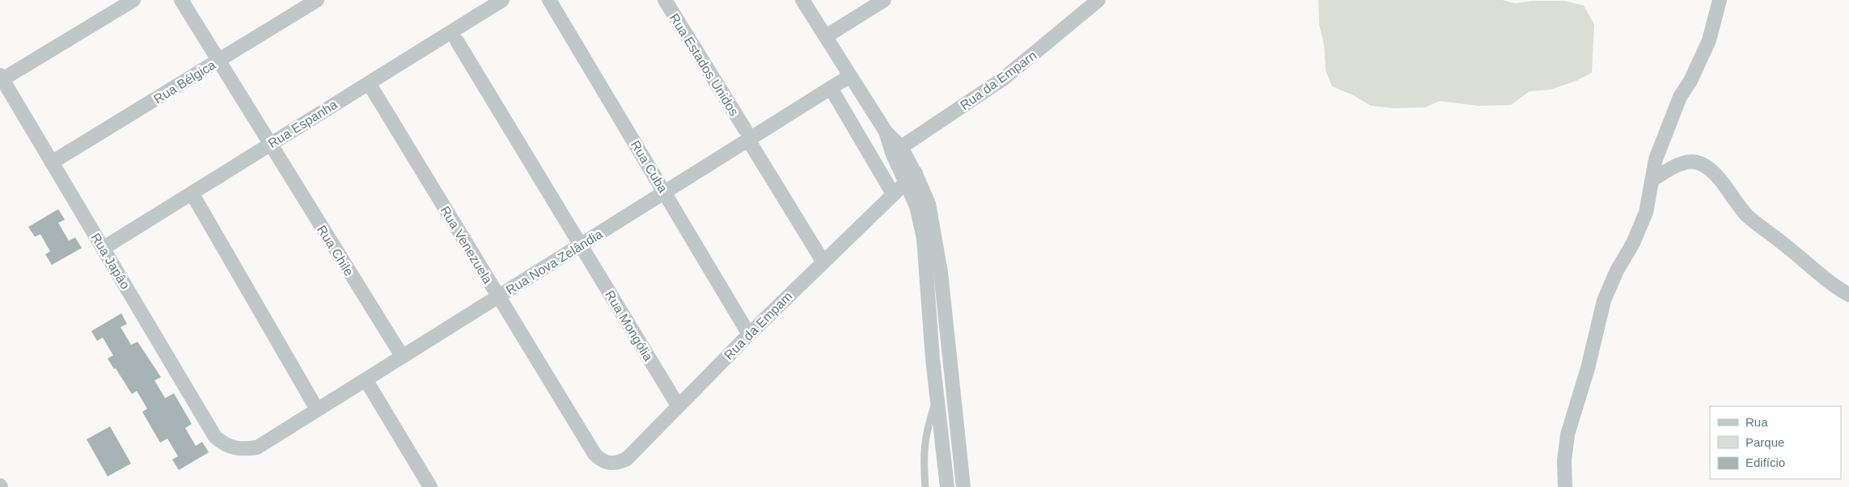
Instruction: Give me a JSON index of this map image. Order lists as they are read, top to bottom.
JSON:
{
  "streets": {
    "street": [
      "Rua Estados Unidos",
      "Rua da Emparn",
      "Rua Bélgica",
      "Rua Espanha",
      "Rua Cuba",
      "Rua Venezuela",
      "Rua Chile",
      "Rua Japâo",
      "Rua Nova Zelândia",
      "Rua Mongólia",
      "Rua da Empam"
    ]
  },
  "crossings": [
    ["Rua Estados Unidos", "Rua Nova Zelândia"],
    ["Rua Estados Unidos", "Rua da Empam"],
    ["Rua Bélgica", "Rua Chile"],
    ["Rua Bélgica", "Rua Japâo"],
    ["Rua Espanha", "Rua Venezuela"],
    ["Rua Espanha", "Rua Chile"],
    ["Rua Espanha", "Rua Japâo"],
    ["Rua Cuba", "Rua Nova Zelândia"],
    ["Rua Cuba", "Rua da Empam"],
    ["Rua Venezuela", "Rua Nova Zelândia"],
    ["Rua Venezuela", "Rua da Empam"],
    ["Rua Chile", "Rua Nova Zelândia"],
    ["Rua Japâo", "Rua Nova Zelândia"],
    ["Rua Nova Zelândia", "Rua Mongólia"],
    ["Rua Mongólia", "Rua da Empam"]
  ],
  "legend": ["Rua", "Parque", "Edifício"]
}
